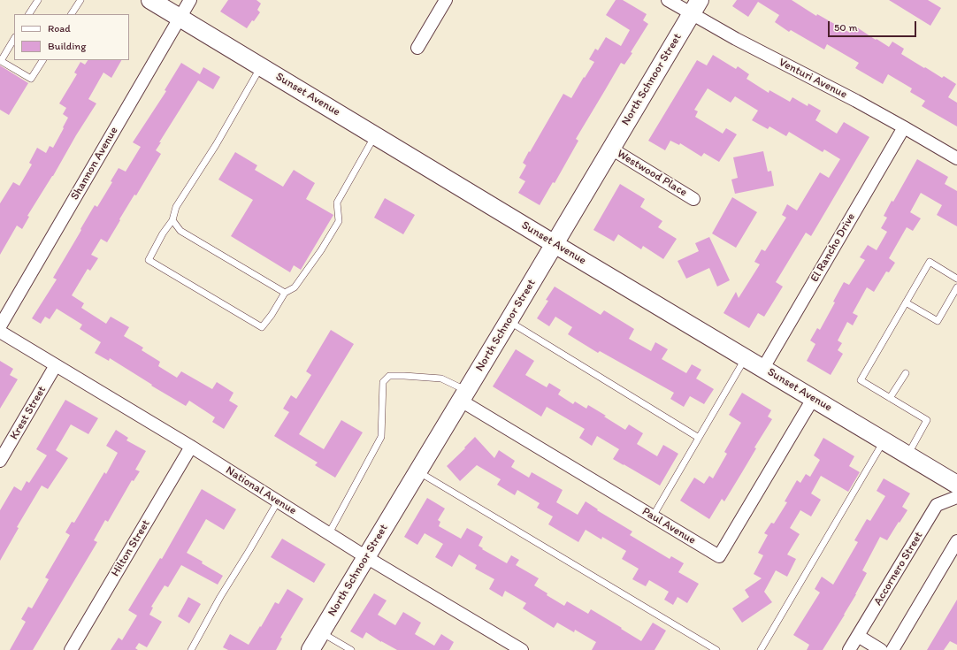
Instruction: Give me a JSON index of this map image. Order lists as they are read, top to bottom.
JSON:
{
  "streets": {
    "main road": ["North Schnoor Street", "Sunset Avenue"],
    "street": [
      "Venturi Avenue",
      "Shannon Avenue",
      "Westwood Place",
      "El Rancho Drive",
      "Krest Street",
      "National Avenue",
      "Paul Avenue",
      "Hilton Street",
      "Accornero Street"
    ]
  },
  "crossings": [
    ["Venturi Avenue", "North Schnoor Street"],
    ["Venturi Avenue", "El Rancho Drive"],
    ["North Schnoor Street", "Sunset Avenue"],
    ["North Schnoor Street", "Westwood Place"],
    ["North Schnoor Street", "National Avenue"],
    ["North Schnoor Street", "Paul Avenue"],
    ["Sunset Avenue", "Shannon Avenue"],
    ["Sunset Avenue", "El Rancho Drive"],
    ["Sunset Avenue", "Paul Avenue"],
    ["Krest Street", "National Avenue"],
    ["National Avenue", "Hilton Street"]
  ],
  "legend": ["Road", "Building"],
  "scale_bar": "50 m"
}
